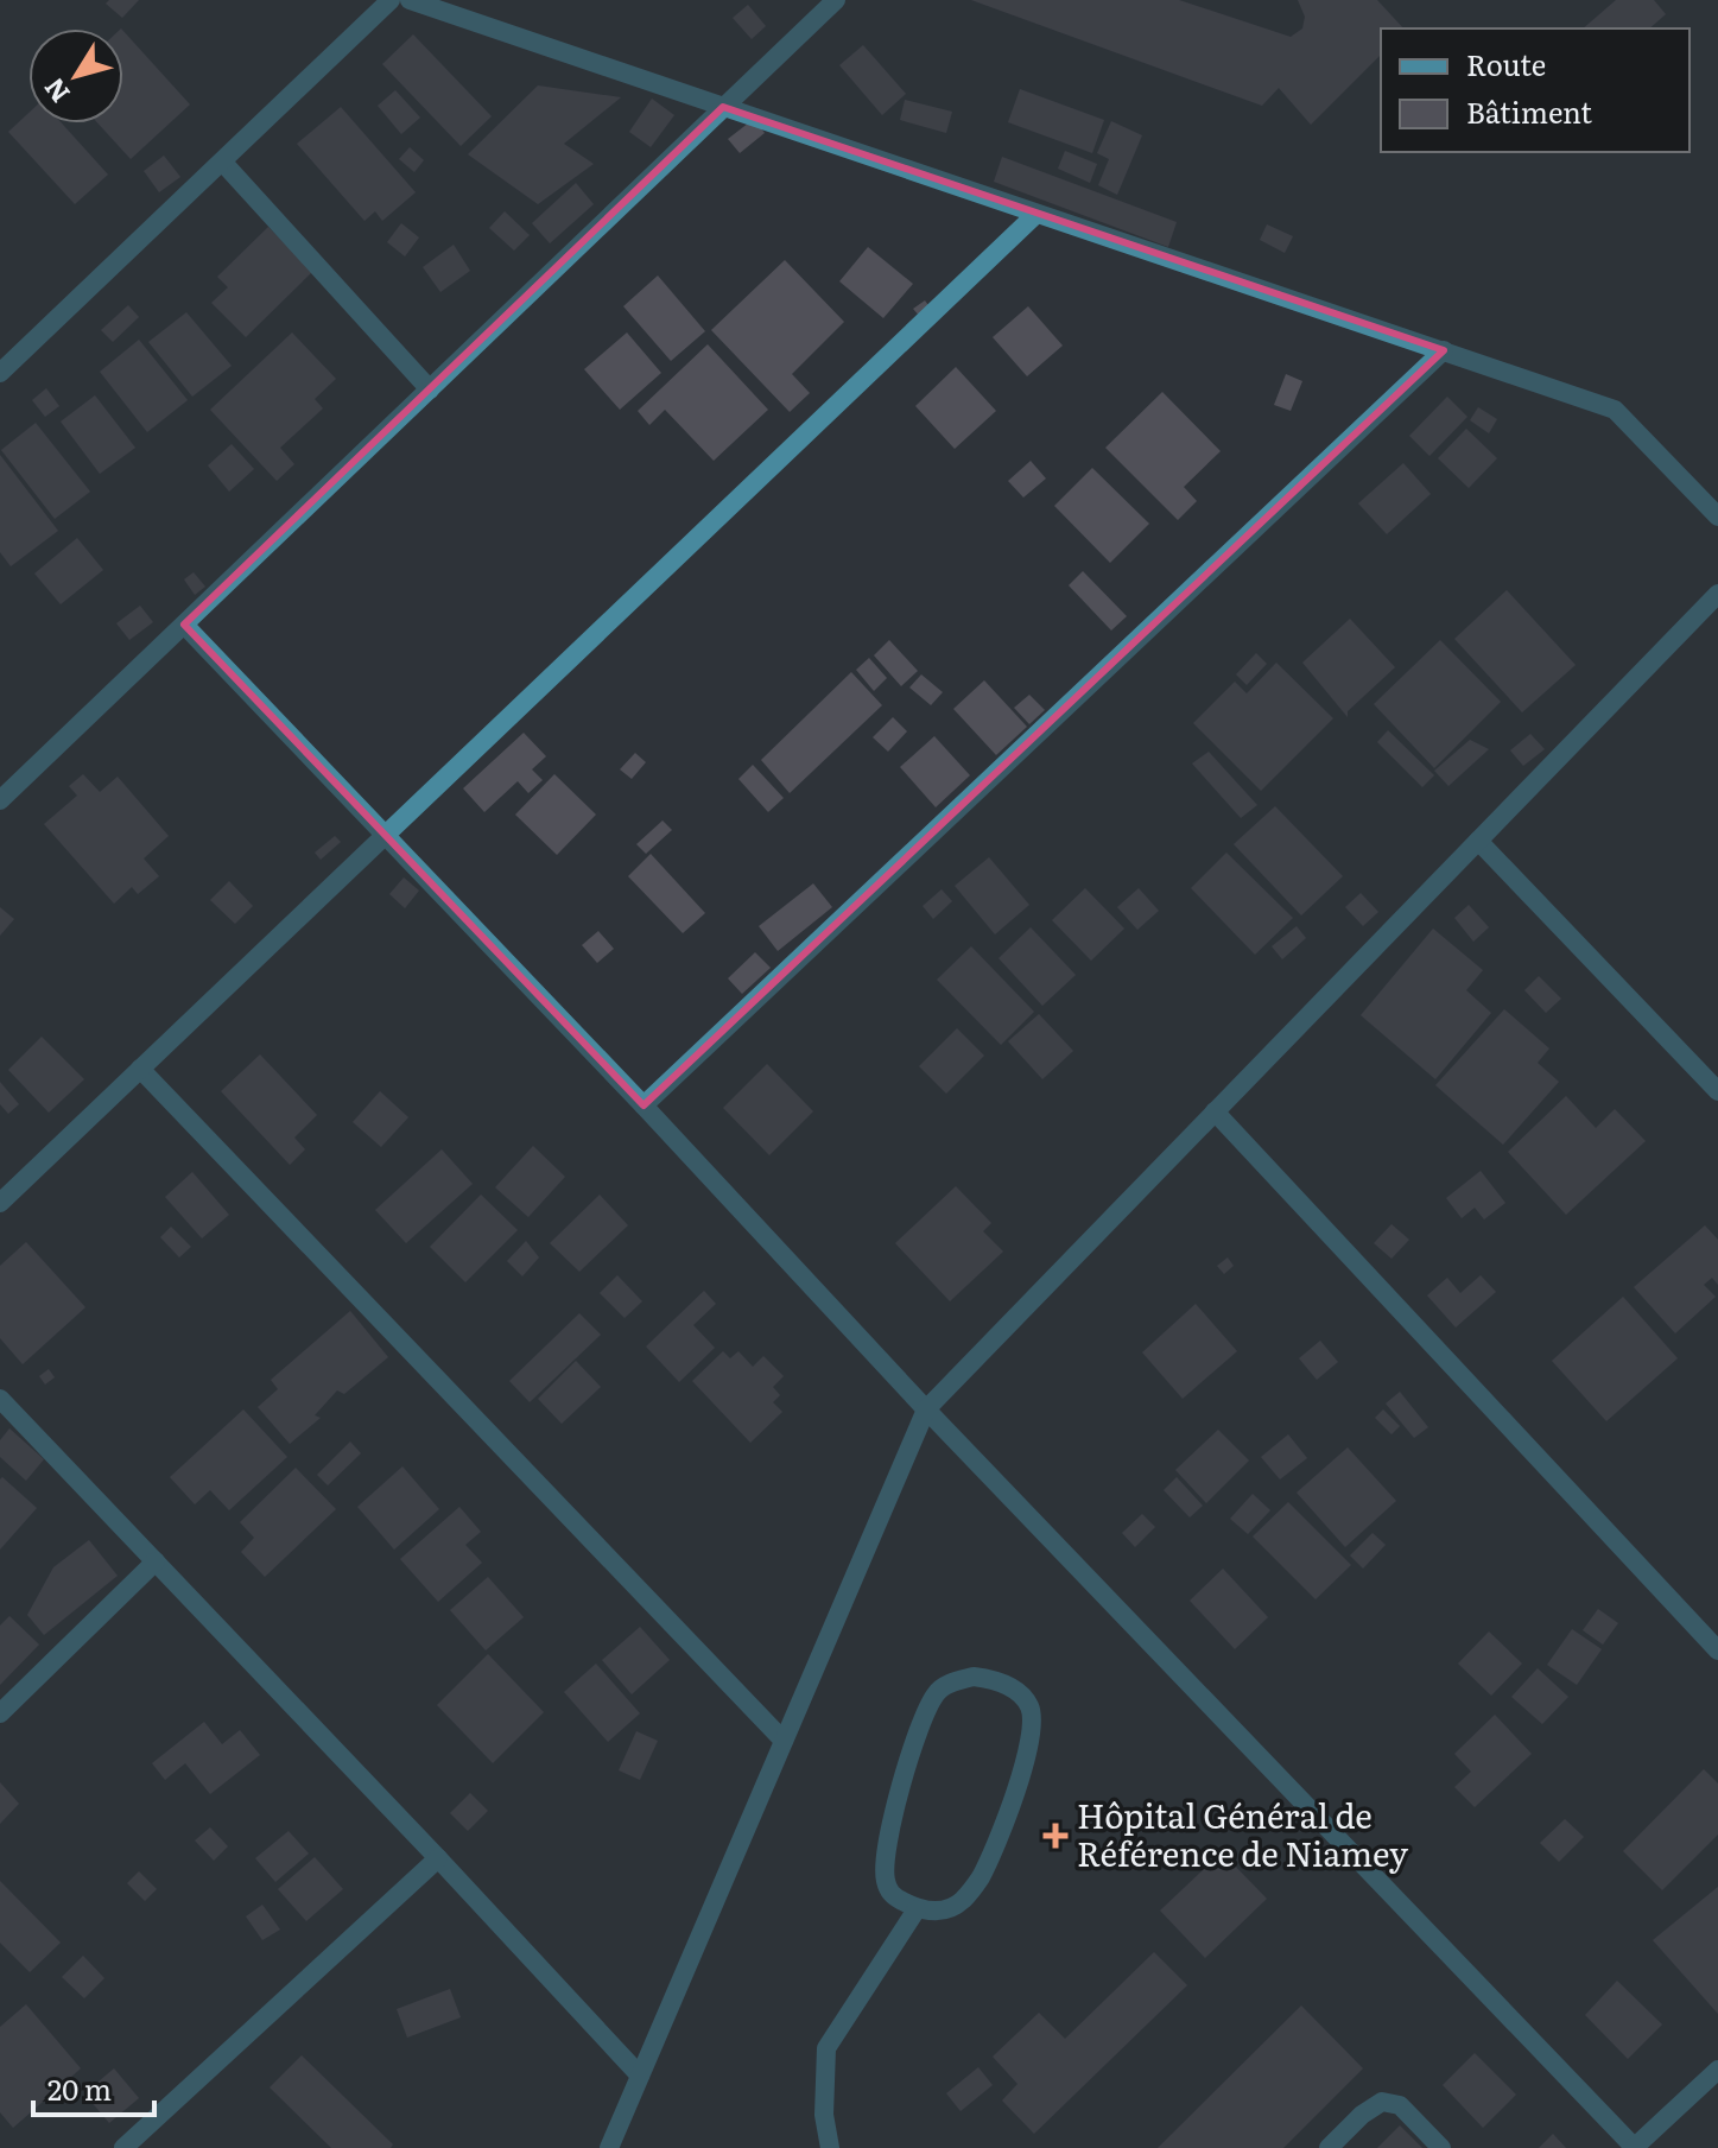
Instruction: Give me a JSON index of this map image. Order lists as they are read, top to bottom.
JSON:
{
  "places": {
    "health": ["Hôpital Général de Référence de Niamey"]
  },
  "legend": ["Route", "Bâtiment"],
  "scale_bar": "20 m",
  "north": "bottom left"
}
